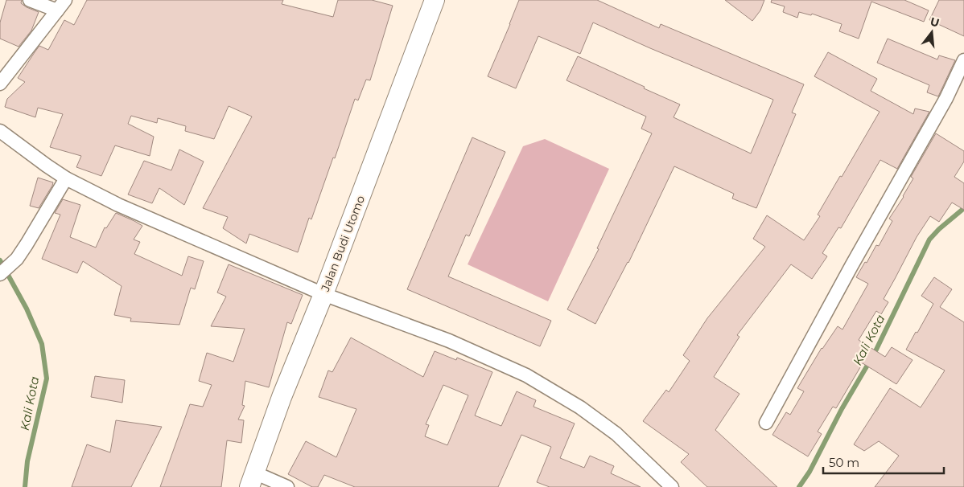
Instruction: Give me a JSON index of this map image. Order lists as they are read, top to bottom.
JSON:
{
  "streets": {
    "street": ["Jalan Budi Utomo"]
  },
  "water": ["Kali Kota"],
  "scale_bar": "50 m",
  "north": "top"
}
